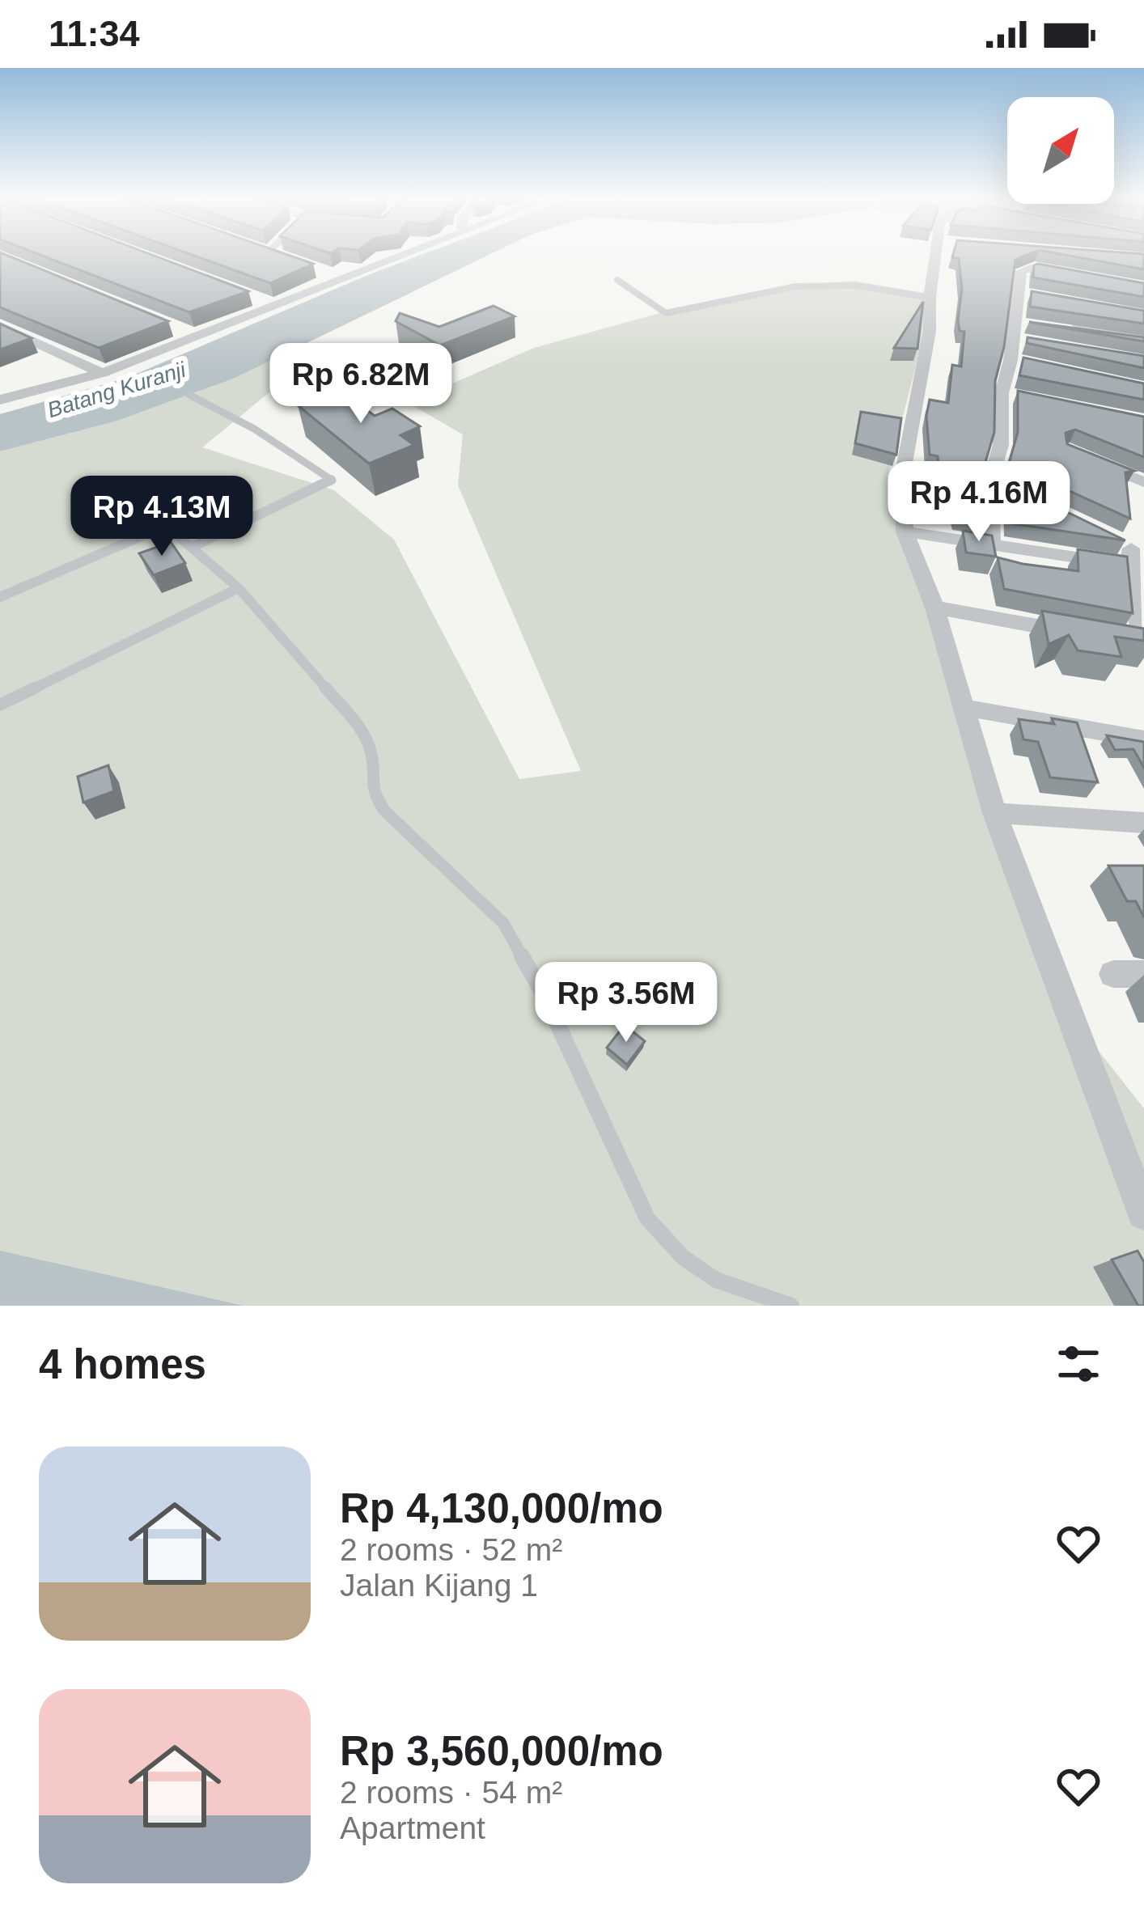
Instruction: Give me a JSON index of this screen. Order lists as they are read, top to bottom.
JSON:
{
  "water": ["Batang Kuranji"],
  "north": "top right",
  "page": {
    "status": "11:34",
    "price": [
      "Rp 6.82M",
      "Rp 4.16M",
      "Rp 4.13M",
      "Rp 3.56M"
    ],
    "heading": "4 homes",
    "list": [
      {
        "name": "Rp 4,130,000/mo",
        "note": "2 rooms · 52 m² · Jalan Kijang 1"
      },
      {
        "name": "Rp 3,560,000/mo",
        "note": "2 rooms · 54 m² · Apartment"
      }
    ]
  }
}
